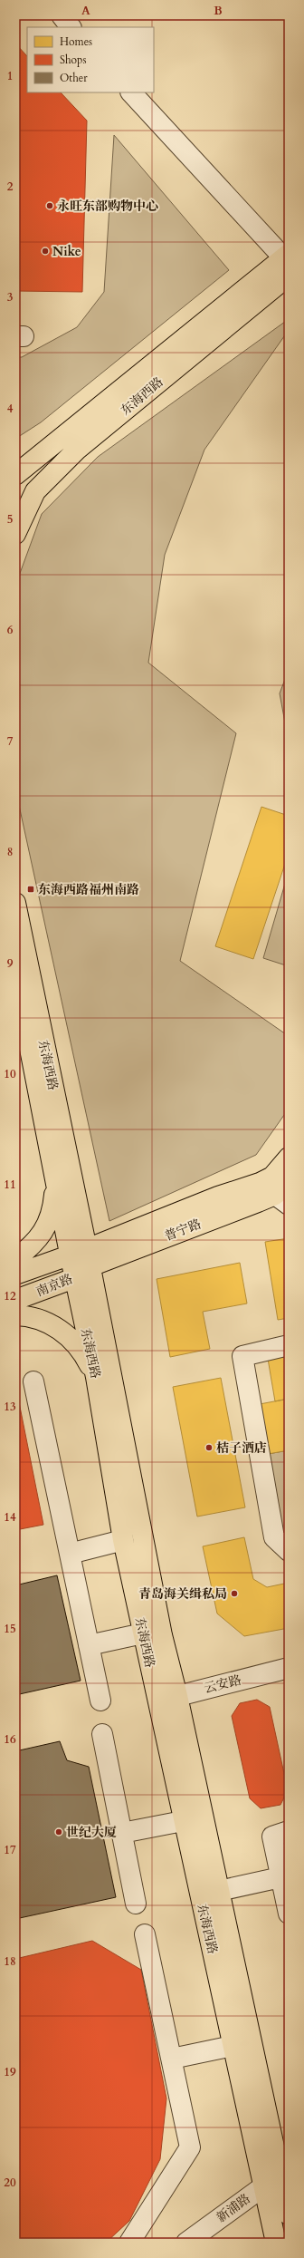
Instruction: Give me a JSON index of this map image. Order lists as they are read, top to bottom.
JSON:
{
  "streets": {
    "main road": ["东海西路", "普宁路", "南京路"],
    "street": ["云安路", "新浦路"]
  },
  "crossings": [
    ["东海西路", "普宁路"],
    ["东海西路", "南京路"],
    ["东海西路", "云安路"],
    ["东海西路", "新浦路"],
    ["普宁路", "南京路"]
  ],
  "places": {
    "other": [
      "永旺东部购物中心",
      "Nike",
      "桔子酒店",
      "青岛海关缉私局",
      "世纪大厦"
    ],
    "transit": ["东海西路福州南路"]
  },
  "legend": ["Homes", "Shops", "Other"],
  "grid": {
    "columns": ["A", "B"],
    "rows": [
      "1",
      "2",
      "3",
      "4",
      "5",
      "6",
      "7",
      "8",
      "9",
      "10",
      "11",
      "12",
      "13",
      "14",
      "15",
      "16",
      "17",
      "18",
      "19",
      "20"
    ]
  }
}
